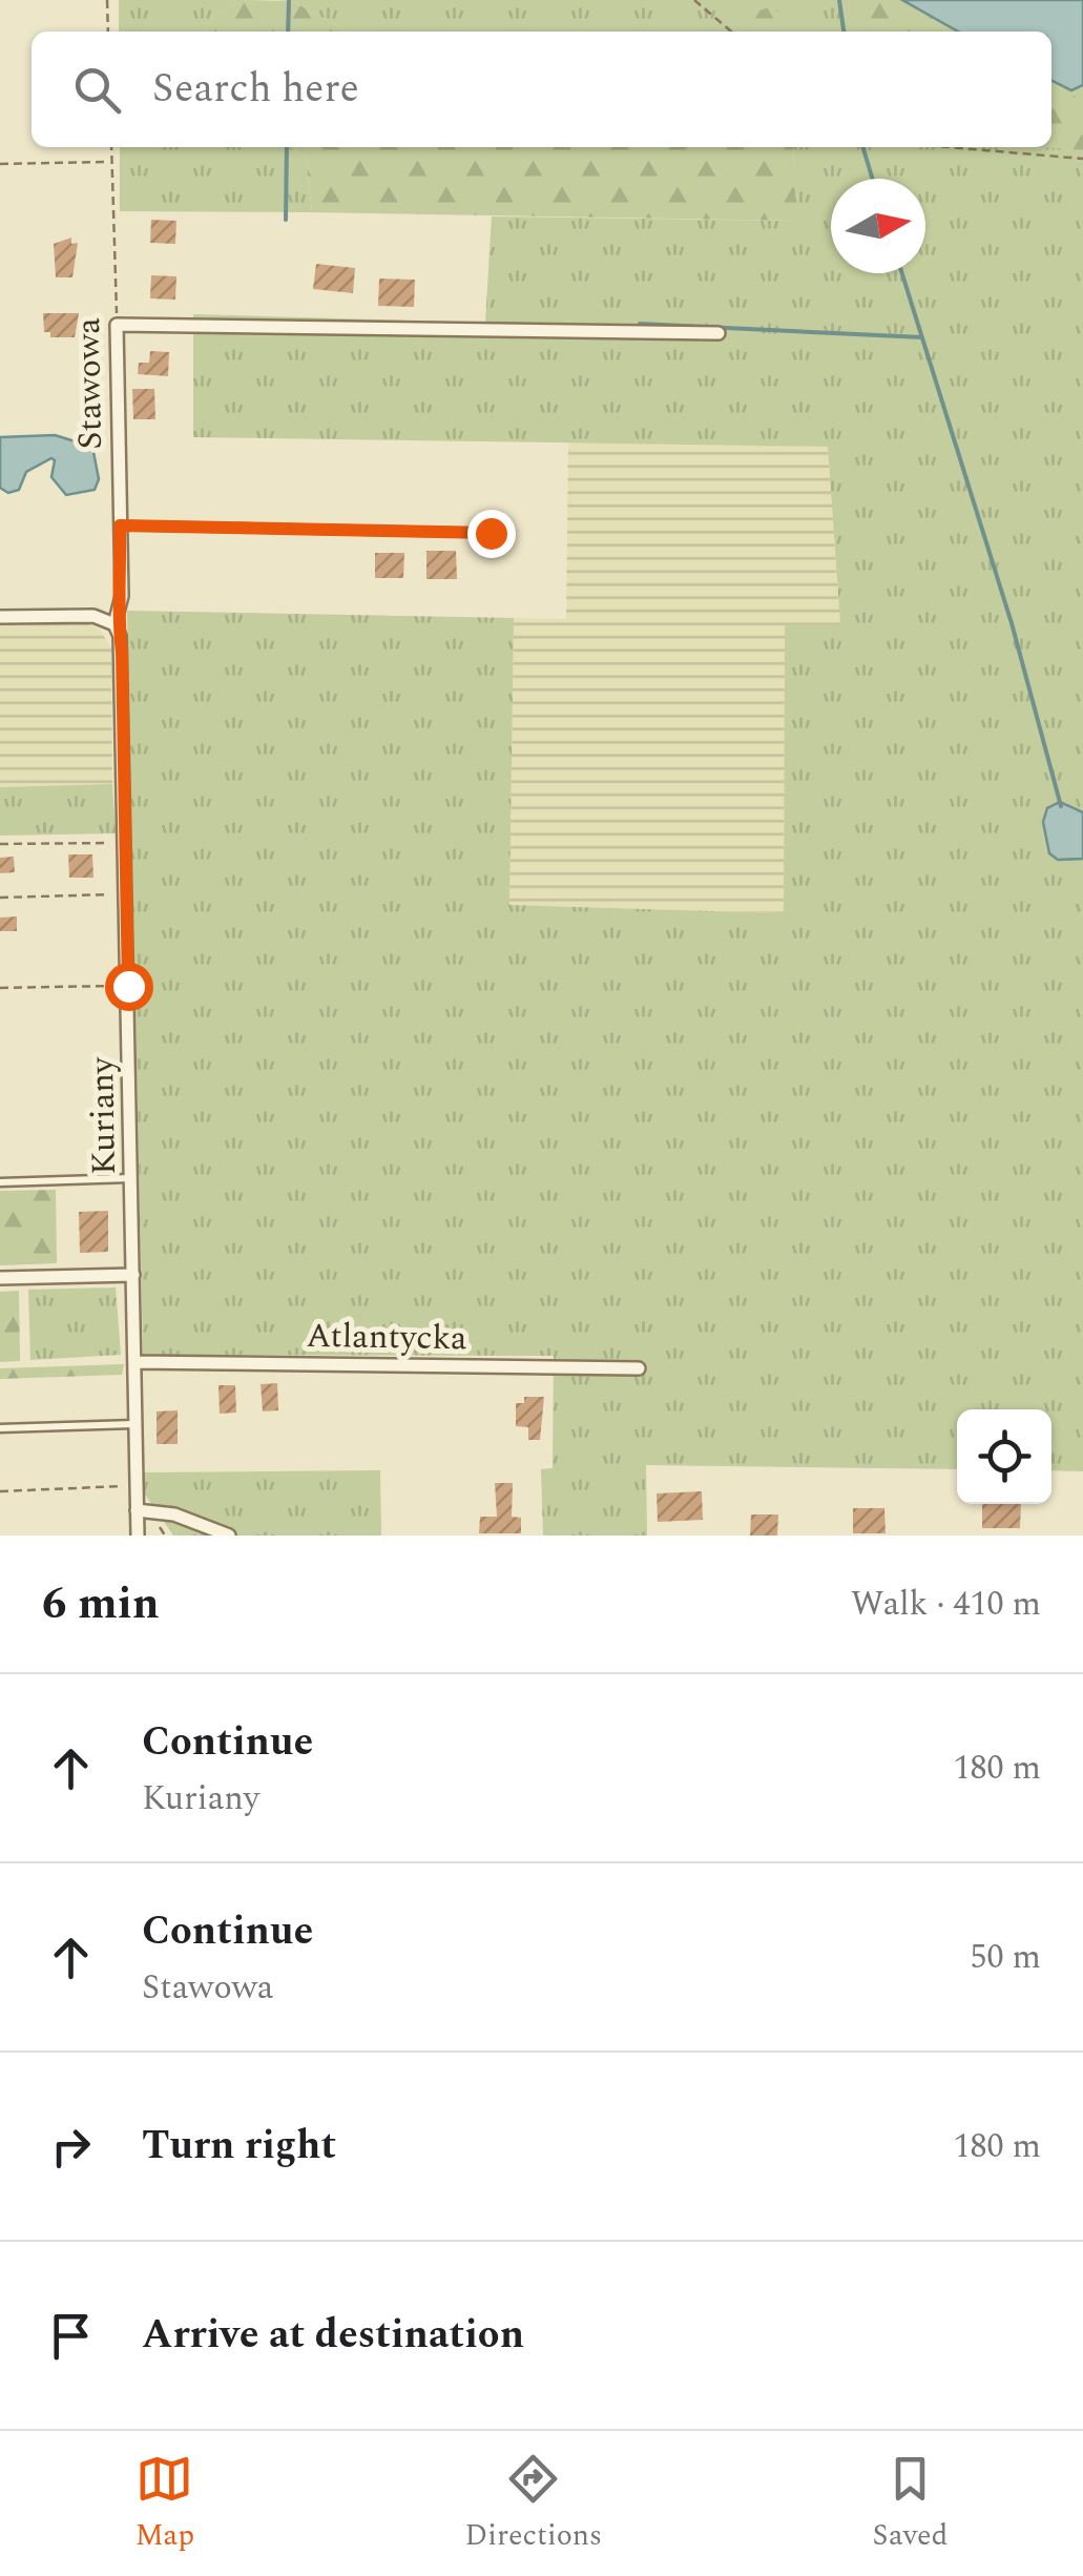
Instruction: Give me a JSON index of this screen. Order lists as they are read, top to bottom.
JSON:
{
  "streets": {
    "street": ["Stawowa", "Kuriany", "Atlantycka"]
  },
  "crossings": [
    ["Stawowa", "Kuriany"],
    ["Kuriany", "Atlantycka"]
  ],
  "north": "right",
  "page": {
    "search": "Search here",
    "heading": ["6 min", "Walk · 410 m"],
    "list": [
      ["Continue", "Kuriany", "180 m"],
      ["Continue", "Stawowa", "50 m"],
      ["Turn right", "180 m"],
      "Arrive at destination"
    ],
    "nav": ["Map", "Directions", "Saved"]
  }
}
